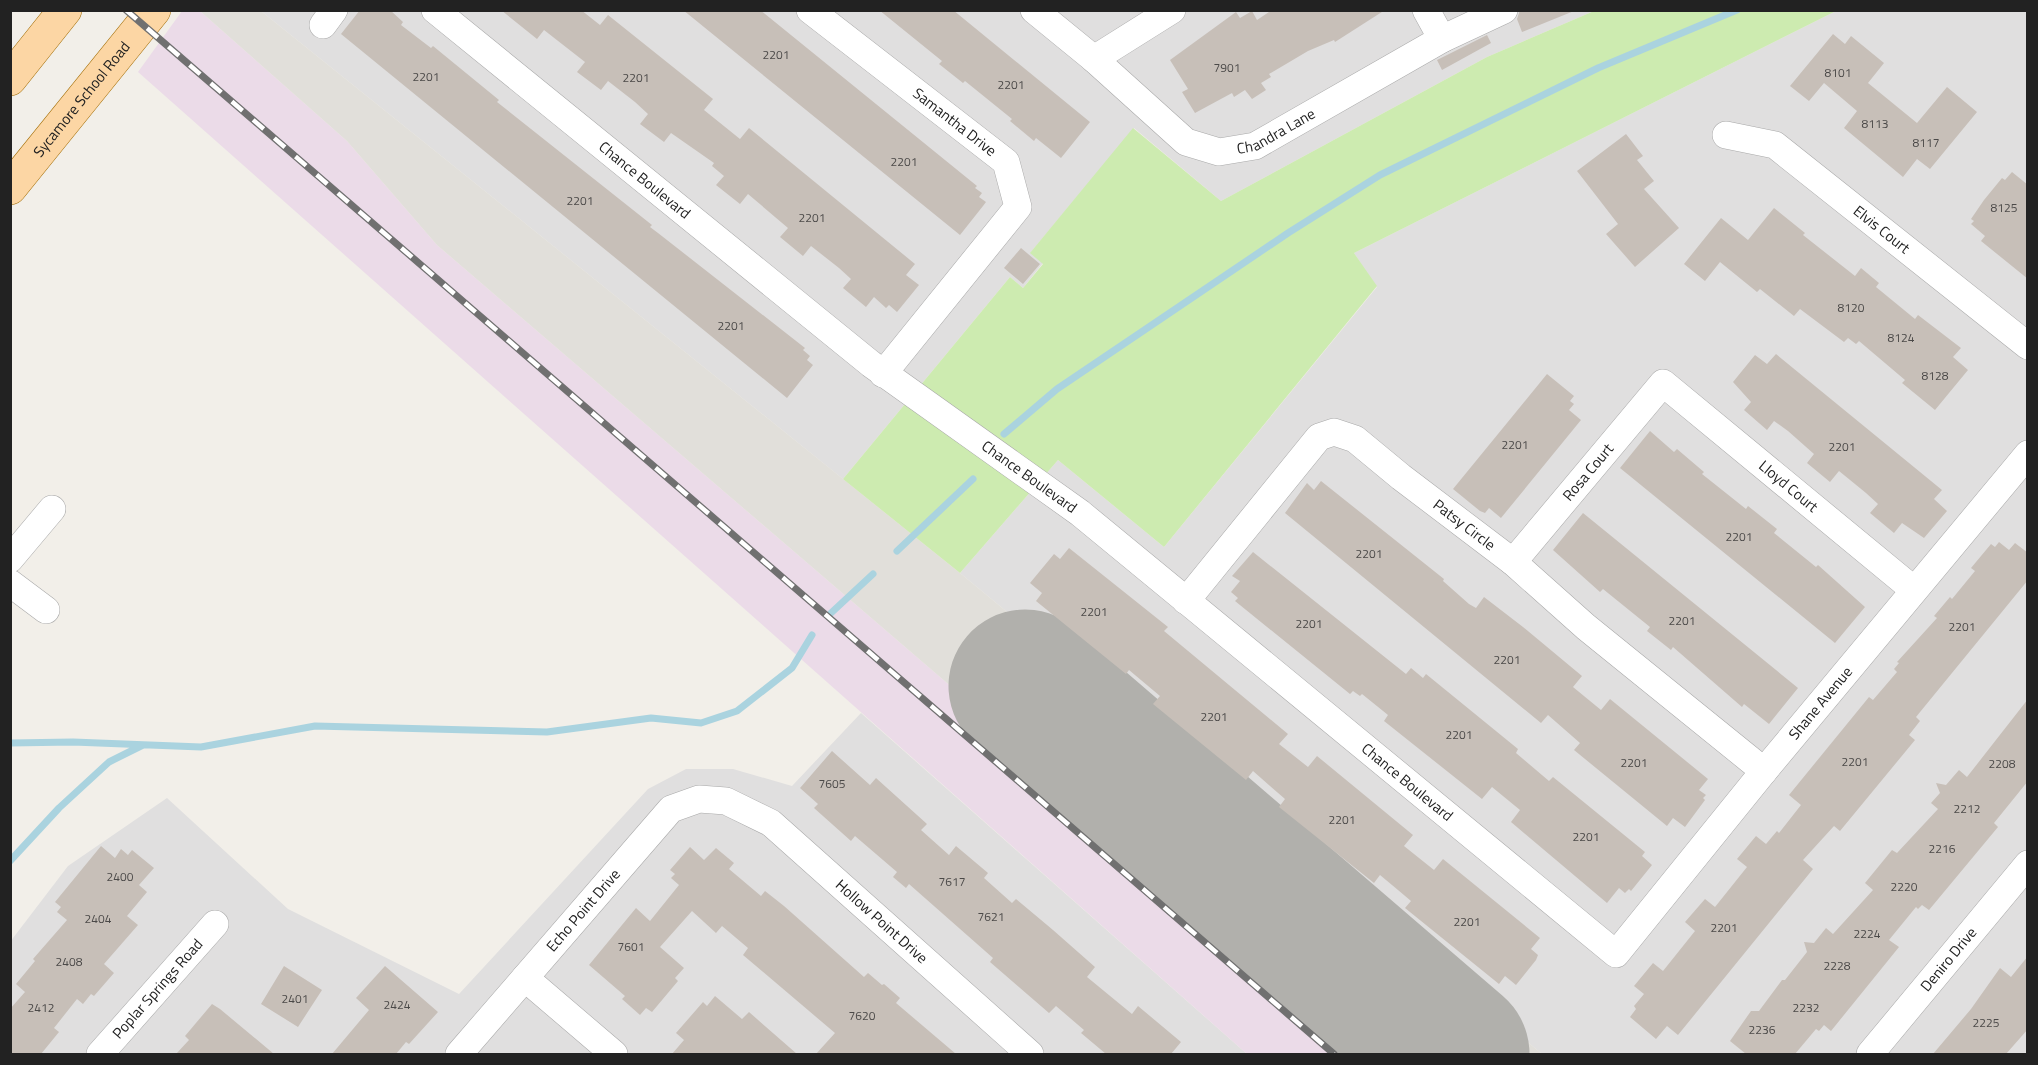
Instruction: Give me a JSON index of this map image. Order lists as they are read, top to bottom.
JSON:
{
  "streets": {
    "main road": ["Sycamore School Road"],
    "street": [
      "Samantha Drive",
      "Chandra Lane",
      "Chance Boulevard",
      "Elvis Court",
      "Rosa Court",
      "Lloyd Court",
      "Patsy Circle",
      "Shane Avenue",
      "Echo Point Drive",
      "Hollow Point Drive",
      "Deniro Drive",
      "Poplar Springs Road"
    ]
  },
  "crossings": [
    ["Samantha Drive", "Chance Boulevard"],
    ["Chance Boulevard", "Patsy Circle"],
    ["Chance Boulevard", "Shane Avenue"],
    ["Rosa Court", "Lloyd Court"],
    ["Rosa Court", "Patsy Circle"],
    ["Lloyd Court", "Shane Avenue"],
    ["Patsy Circle", "Shane Avenue"],
    ["Echo Point Drive", "Hollow Point Drive"]
  ],
  "house_numbers": [
    "2201",
    "7901",
    "8101",
    "2201",
    "2201",
    "2201",
    "8113",
    "8117",
    "2201",
    "2201",
    "8125",
    "2201",
    "8120",
    "2201",
    "8124",
    "8128",
    "2201",
    "2201",
    "2201",
    "2201",
    "2201",
    "2201",
    "2201",
    "2201",
    "2201",
    "2201",
    "2201",
    "2201",
    "2201",
    "2208",
    "7605",
    "2212",
    "2201",
    "2201",
    "2216",
    "2400",
    "7617",
    "2220",
    "7621",
    "2404",
    "2201",
    "2201",
    "2224",
    "7601",
    "2408",
    "2228",
    "2401",
    "2424",
    "2412",
    "2232",
    "7620",
    "2225",
    "2236"
  ]
}
